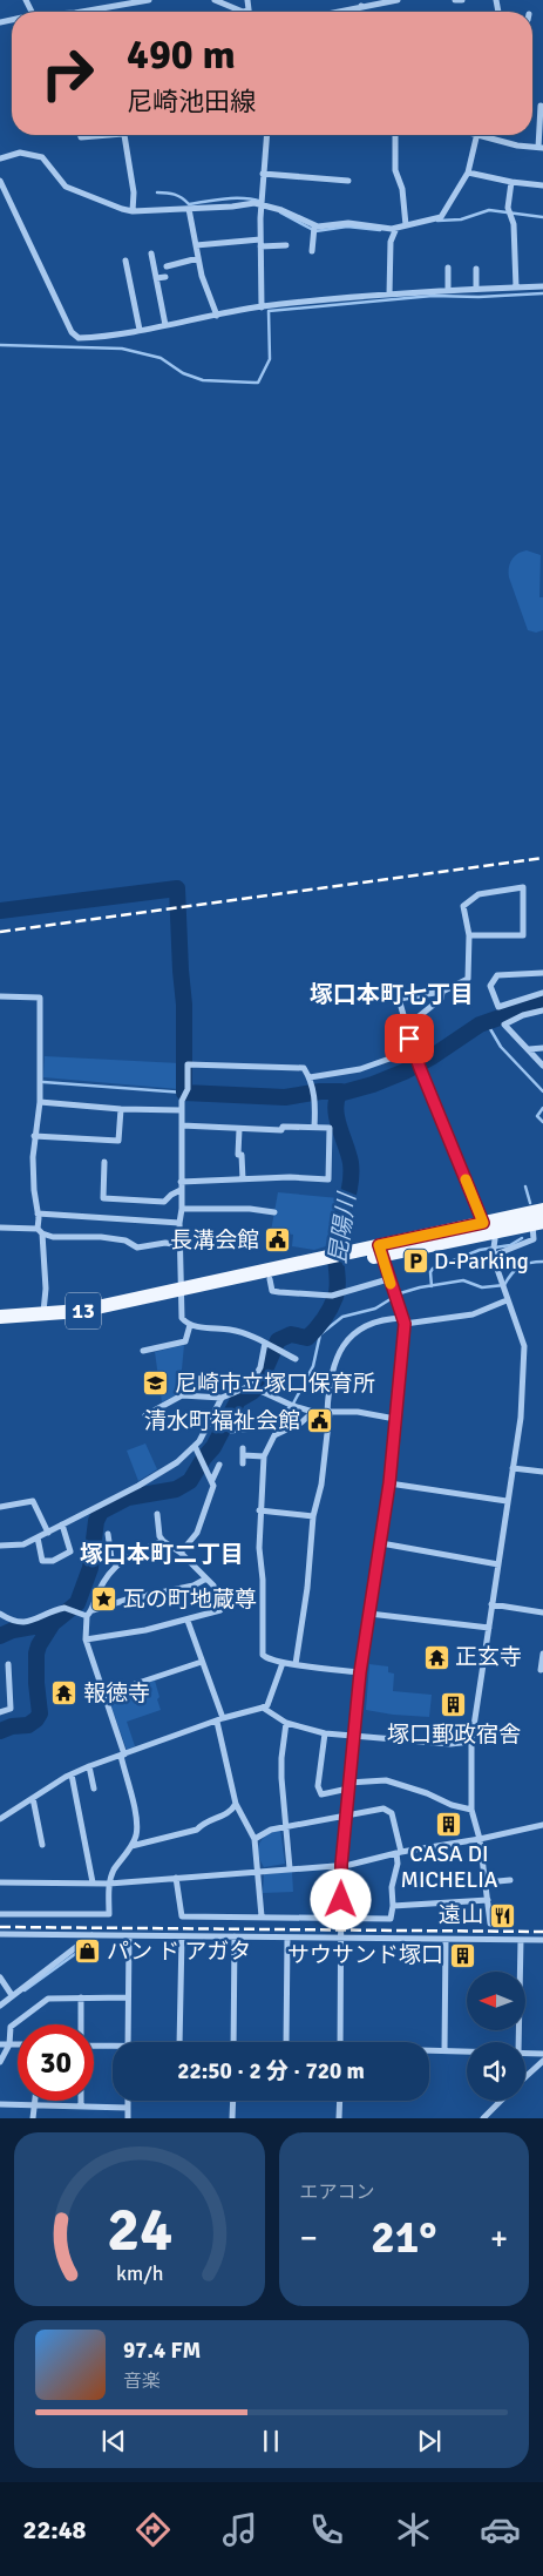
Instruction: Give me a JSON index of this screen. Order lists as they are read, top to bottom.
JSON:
{
  "streets": {
    "main road": ["13"]
  },
  "districts": ["塚口本町七丁目", "塚口本町二丁目"],
  "water": ["昆陽川"],
  "places": {
    "public building": ["長溝会館", "清水町福祉会館"],
    "parking": ["D-Parking"],
    "school or university": ["尼崎市立塚口保育所"],
    "place": ["瓦の町地蔵尊"],
    "temple": ["正玄寺", "報徳寺"],
    "building": ["塚口郵政宿舎", "CASA DI MICHELIA", "サウサンド塚口"],
    "restaurant": ["遠山"],
    "shop": ["パン ド アガタ"]
  },
  "north": "left",
  "page": {
    "turn": ["490 m", "尼崎池田線"],
    "limit": "30",
    "trip": "22:50 · 2 分 · 720 m",
    "tile": "エアコン",
    "heat": ["−", "21°", "+"],
    "song": ["97.4 FM", "音楽"],
    "tabs": "22:48",
    "gauge": ["24", "km/h"]
  }
}
